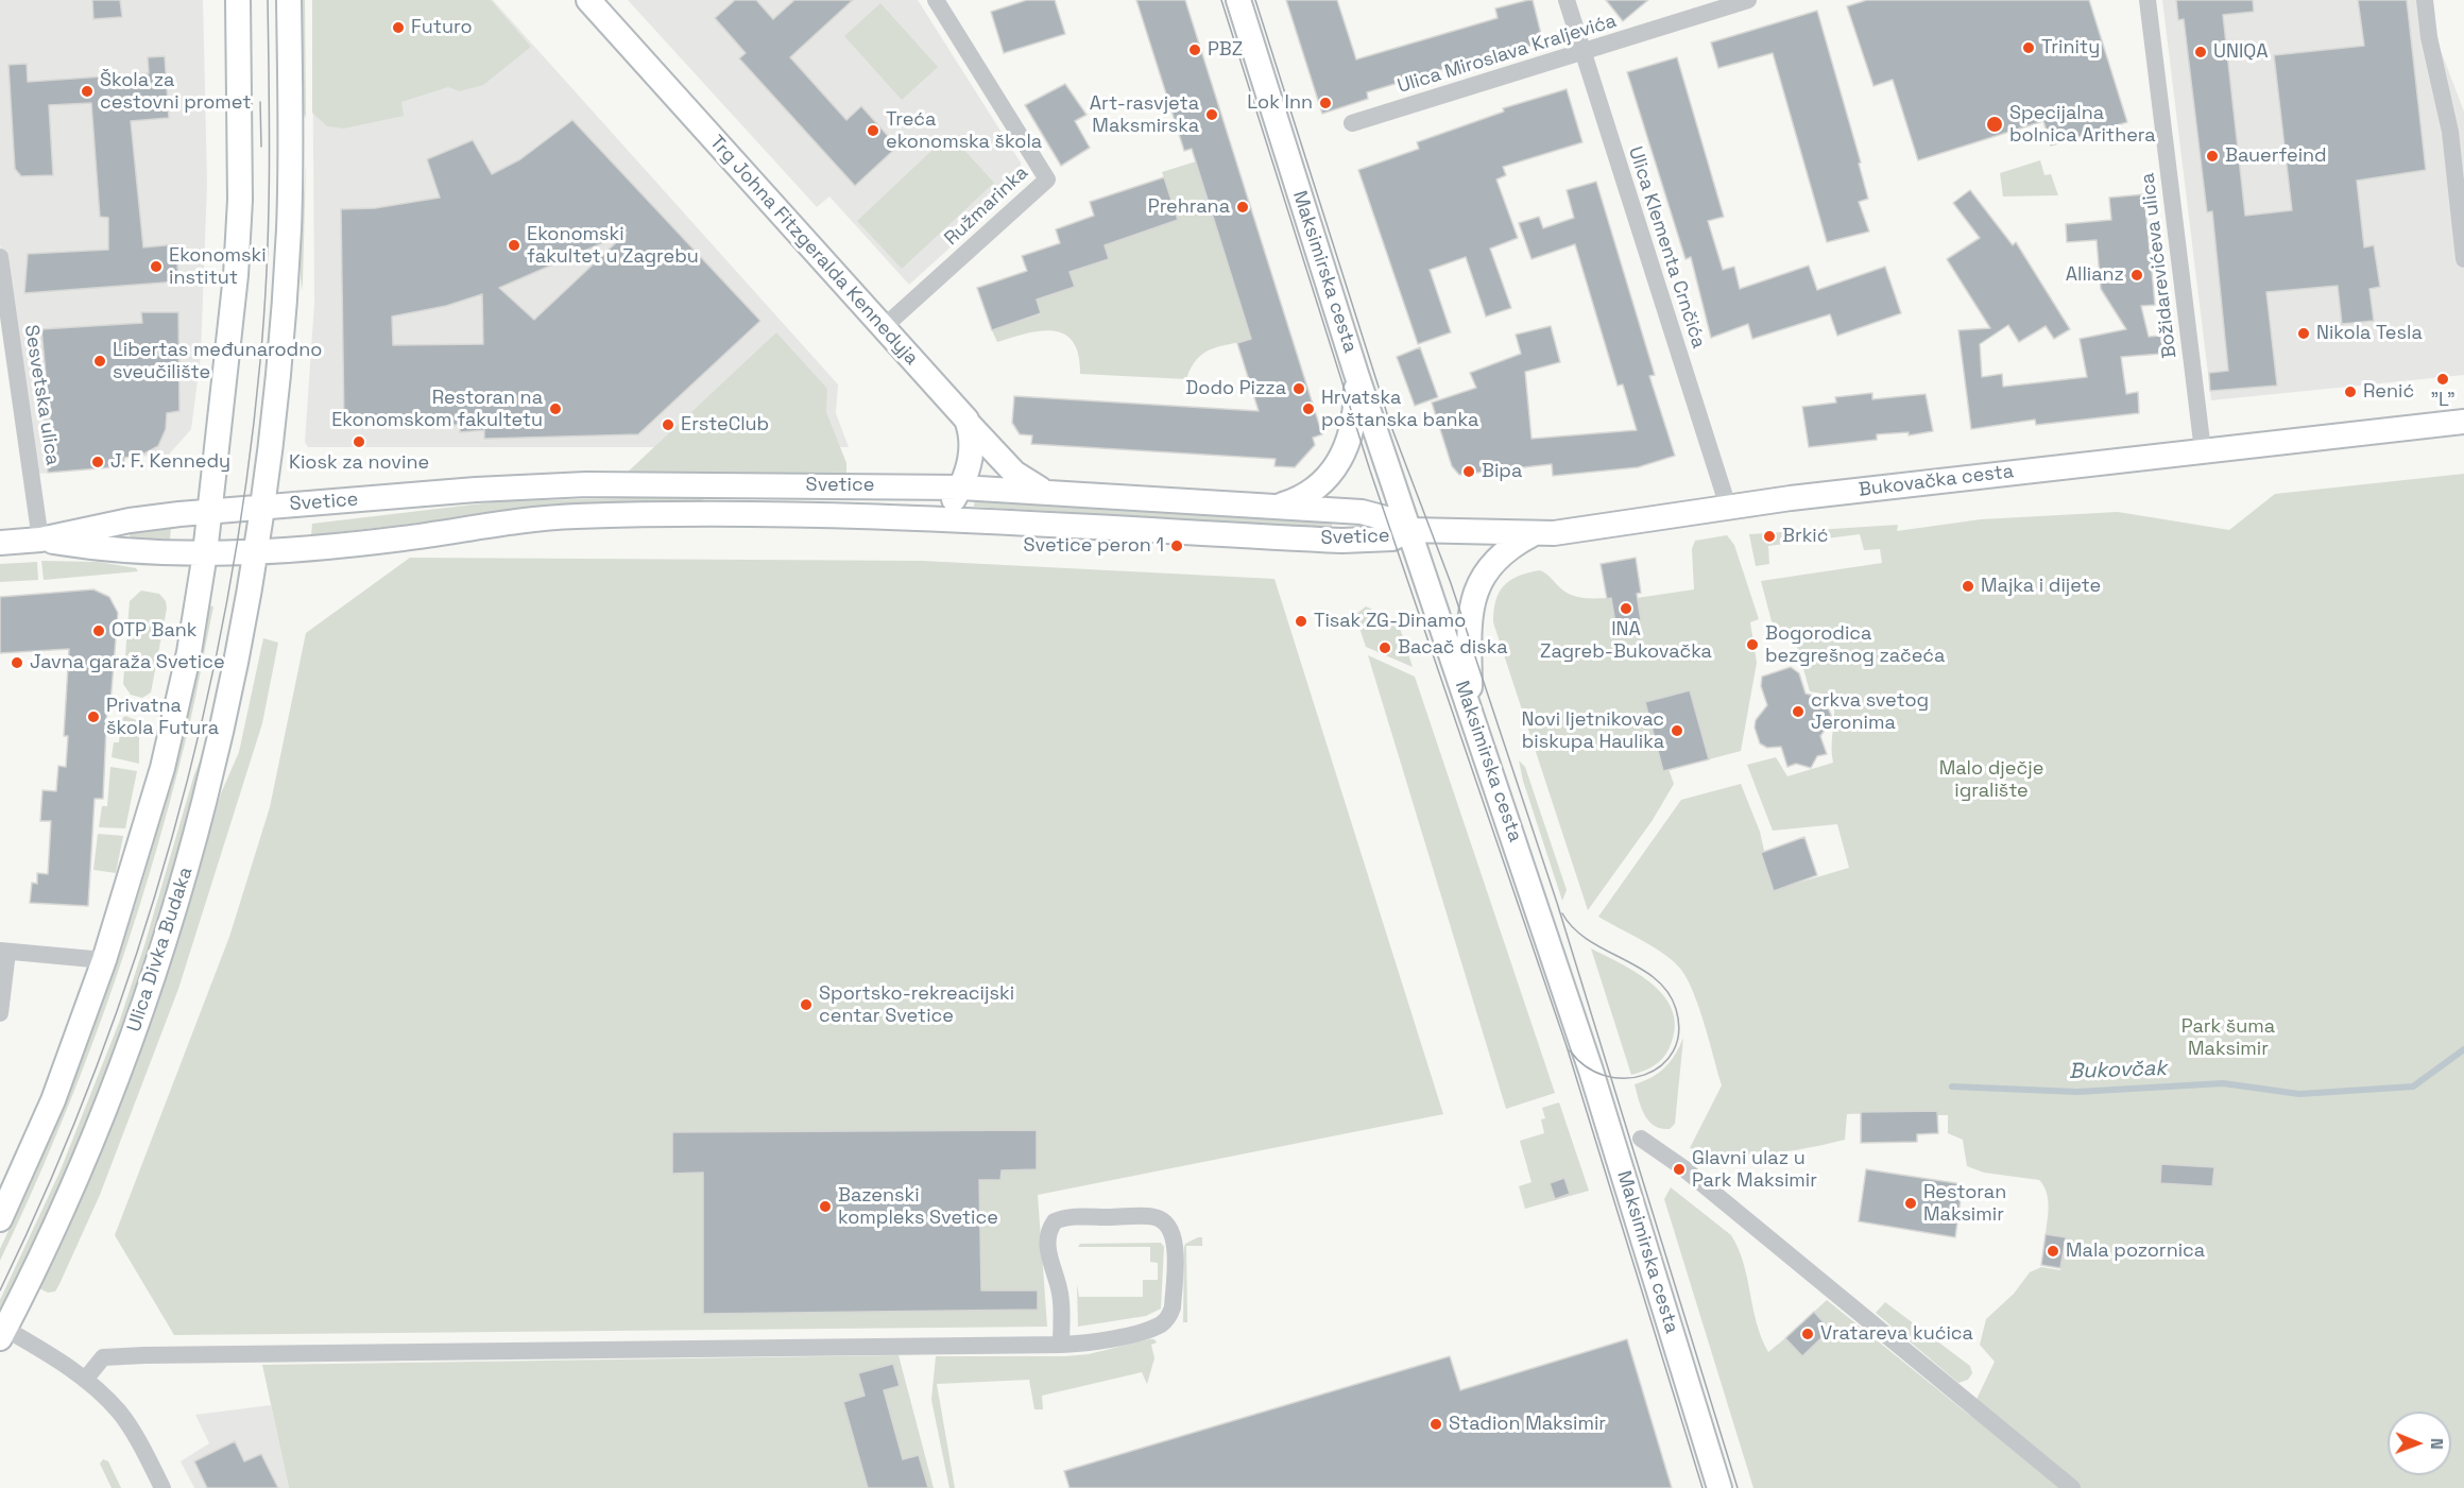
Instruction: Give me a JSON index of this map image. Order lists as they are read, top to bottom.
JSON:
{
  "streets": {
    "main road": [
      "Trg Johna Fitzgeralda Kennedyja",
      "Maksimirska cesta",
      "Bukovačka cesta",
      "Svetice",
      "Ulica Divka Budaka"
    ],
    "street": [
      "Ulica Miroslava Kraljevića",
      "Ružmarinka",
      "Ulica Klementa Crnčića",
      "Božidarevićeva ulica",
      "Sesvetska ulica"
    ]
  },
  "crossings": [
    ["Ulica Miroslava Kraljevića", "Ulica Klementa Crnčića"],
    ["Ružmarinka", "Trg Johna Fitzgeralda Kennedyja"],
    ["Ulica Klementa Crnčića", "Bukovačka cesta"],
    ["Trg Johna Fitzgeralda Kennedyja", "Svetice"],
    ["Božidarevićeva ulica", "Bukovačka cesta"],
    ["Maksimirska cesta", "Bukovačka cesta"],
    ["Maksimirska cesta", "Svetice"],
    ["Sesvetska ulica", "Svetice"],
    ["Bukovačka cesta", "Svetice"],
    ["Svetice", "Ulica Divka Budaka"]
  ],
  "water": ["Bukovčak"],
  "parks": ["Malo dječje igralište", "Park šuma Maksimir"],
  "places": [
    "Futuro",
    "Trinity",
    "PBZ",
    "UNIQA",
    "Škola za cestovni promet",
    "Lok Inn",
    "Art-rasvjeta Maksmirska",
    "Specijalna bolnica Arithera",
    "Treća ekonomska škola",
    "Bauerfeind",
    "Prehrana",
    "Ekonomski fakultet u Zagrebu",
    "Ekonomski institut",
    "Allianz",
    "Nikola Tesla",
    "Libertas međunarodno sveučilište",
    "\"L\"",
    "Dodo Pizza",
    "Renić",
    "Restoran na Ekonomskom fakultetu",
    "Hrvatska poštanska banka",
    "ErsteClub",
    "Kiosk za novine",
    "J. F. Kennedy",
    "Bipa",
    "Brkić",
    "Svetice peron 1",
    "Majka i dijete",
    "INA Zagreb-Bukovačka",
    "Tisak ZG-Dinamo",
    "OTP Bank",
    "Bogorodica bezgrešnog začeća",
    "Bacač diska",
    "Javna garaža Svetice",
    "crkva svetog Jeronima",
    "Privatna škola Futura",
    "Novi ljetnikovac biskupa Haulika",
    "Sportsko-rekreacijski centar Svetice",
    "Glavni ulaz u Park Maksimir",
    "Restoran Maksimir",
    "Bazenski kompleks Svetice",
    "Mala pozornica",
    "Vratareva kućica",
    "Stadion Maksimir"
  ],
  "north": "right"
}
